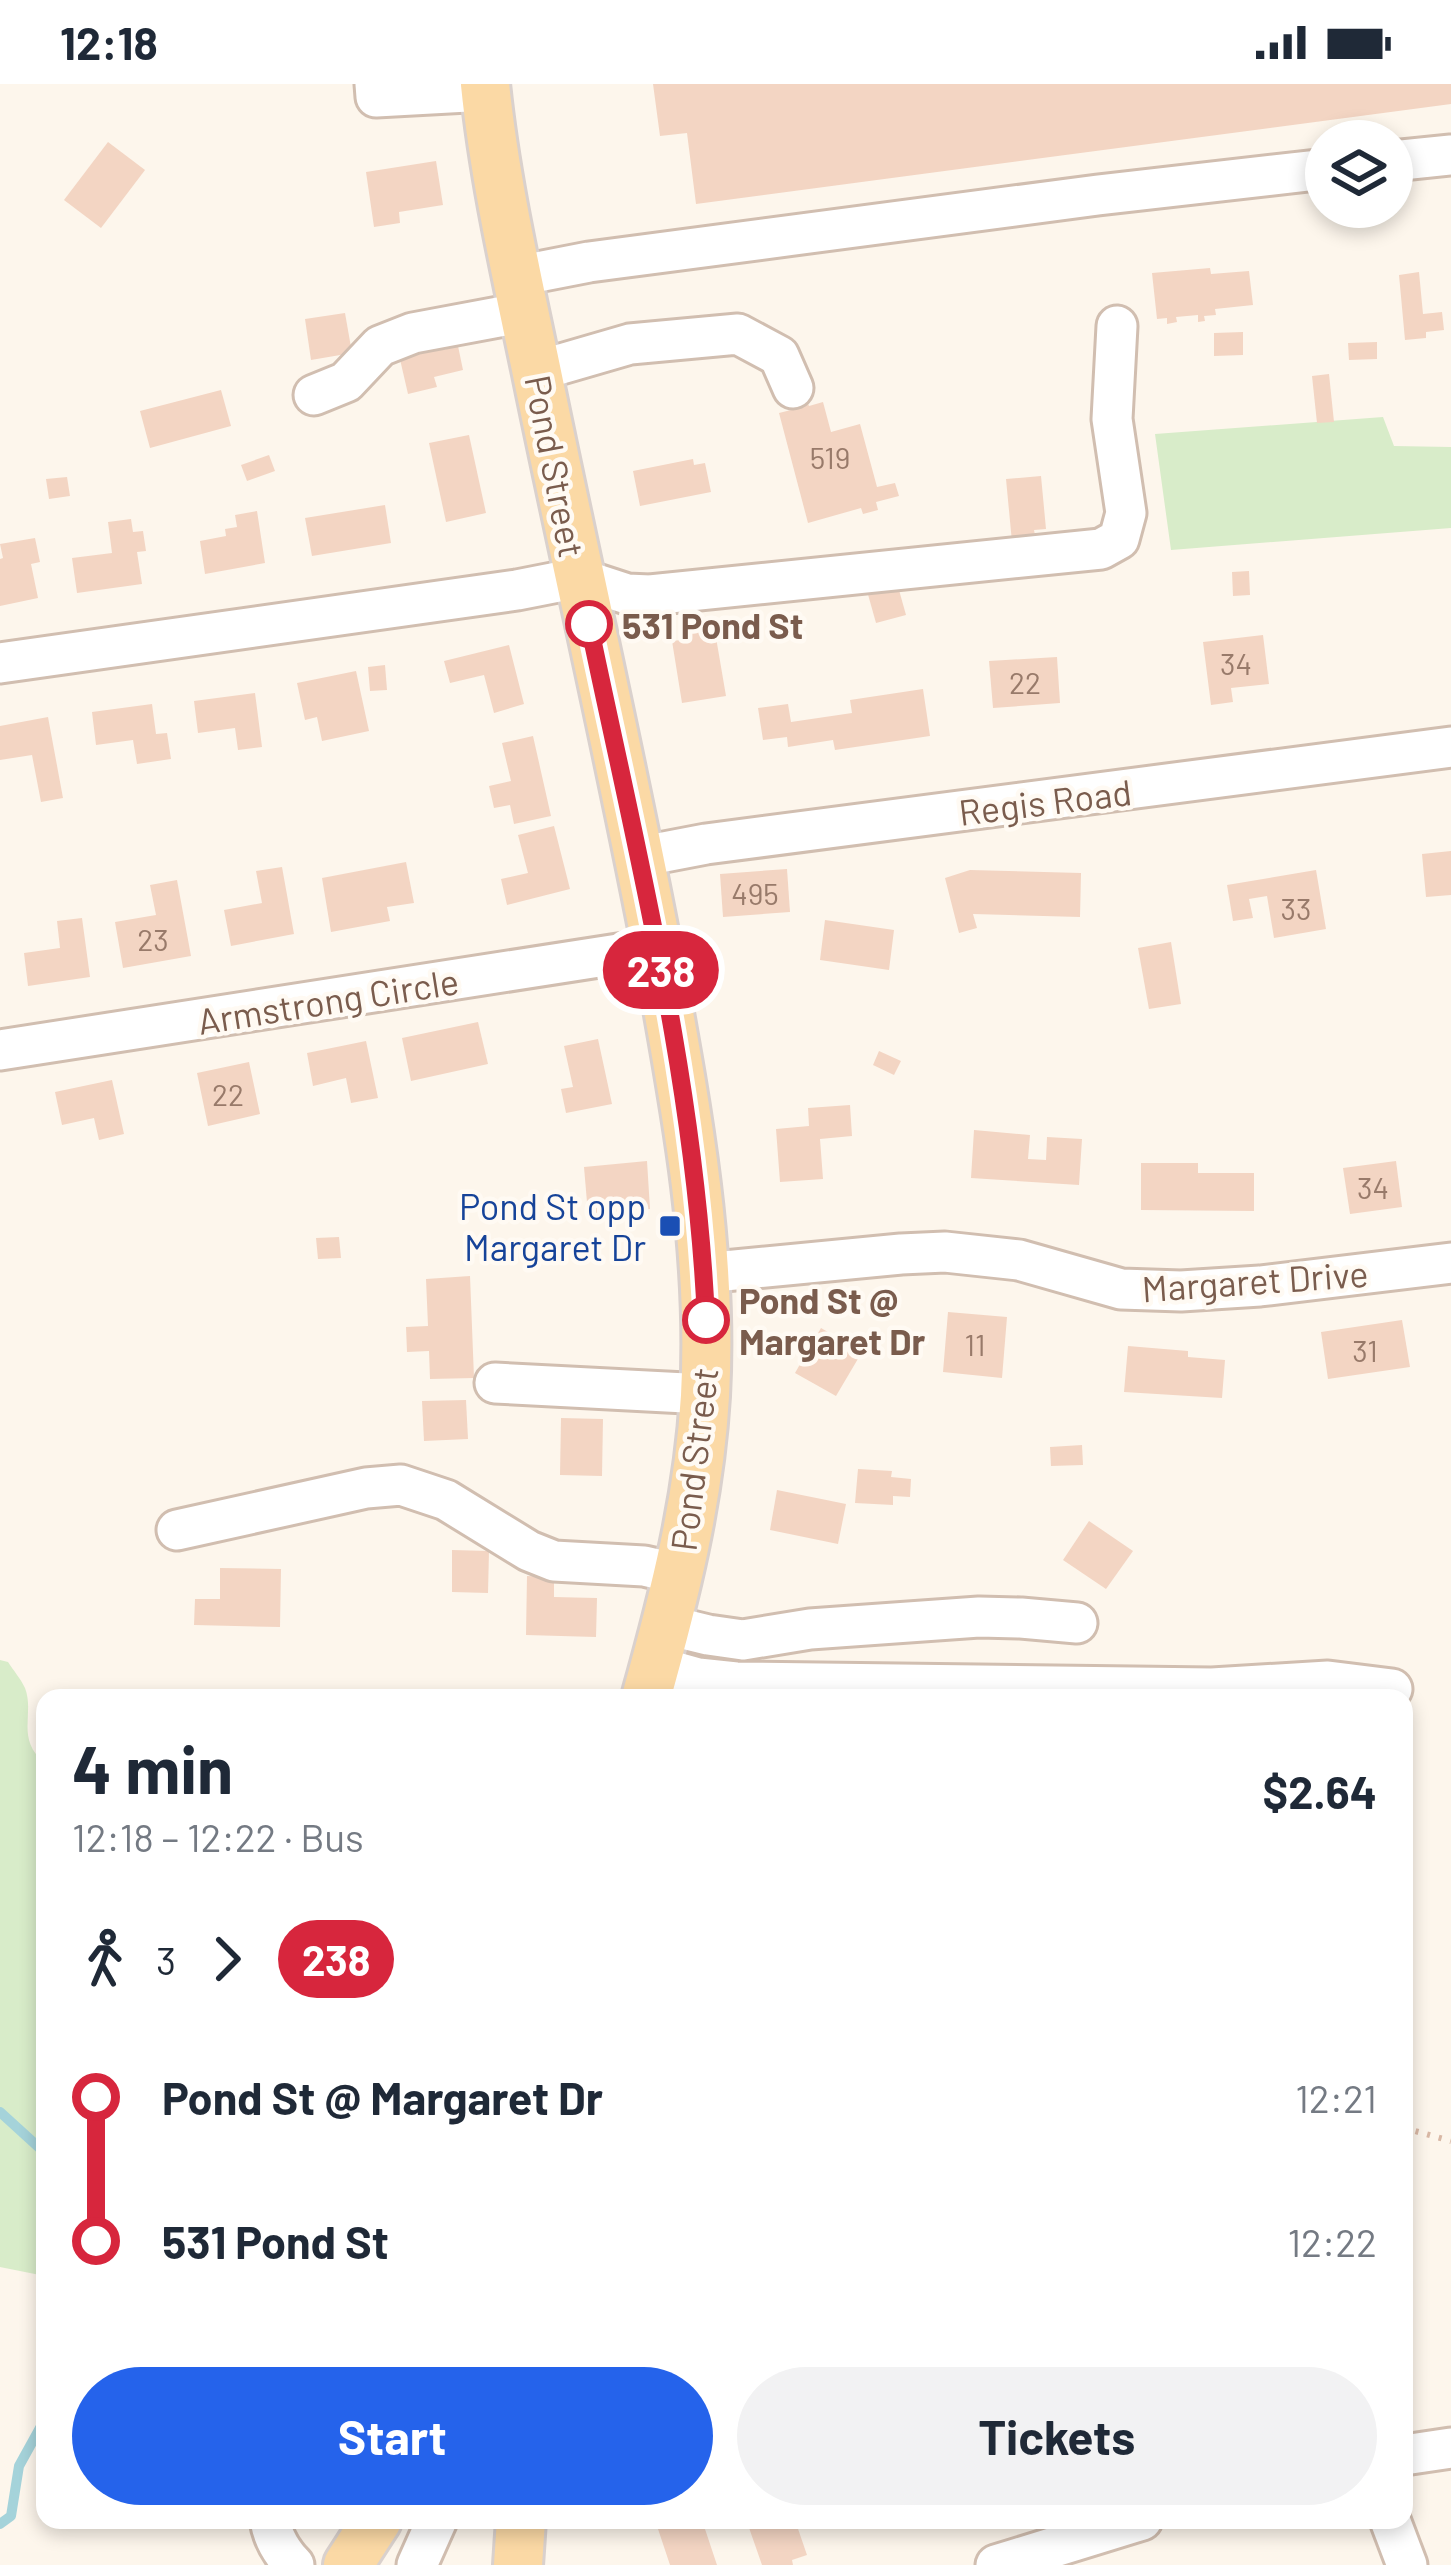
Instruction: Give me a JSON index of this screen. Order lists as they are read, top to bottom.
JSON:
{
  "streets": {
    "main road": ["Pond Street"],
    "street": ["Regis Road", "Armstrong Circle", "Margaret Drive"]
  },
  "crossings": [
    ["Pond Street", "Regis Road"],
    ["Pond Street", "Armstrong Circle"],
    ["Pond Street", "Margaret Drive"]
  ],
  "places": {
    "other": ["531 Pond St", "Pond St @ Margaret Dr"],
    "transit": ["Pond St opp Margaret Dr"]
  },
  "lines": ["bus line 238"],
  "house_numbers": [
    "519",
    "34",
    "22",
    "495",
    "33",
    "23",
    "22",
    "34",
    "11",
    "31"
  ],
  "page": {
    "status": "12:18",
    "on_map": "238",
    "heading": ["4 min", "12:18 – 12:22 · Bus", "$2.64"],
    "legs": ["3", "238"],
    "list": [
      {
        "name": "Pond St @ Margaret Dr",
        "value": "12:21"
      },
      {
        "name": "531 Pond St",
        "value": "12:22"
      }
    ],
    "buttons": ["Start", "Tickets"]
  }
}
